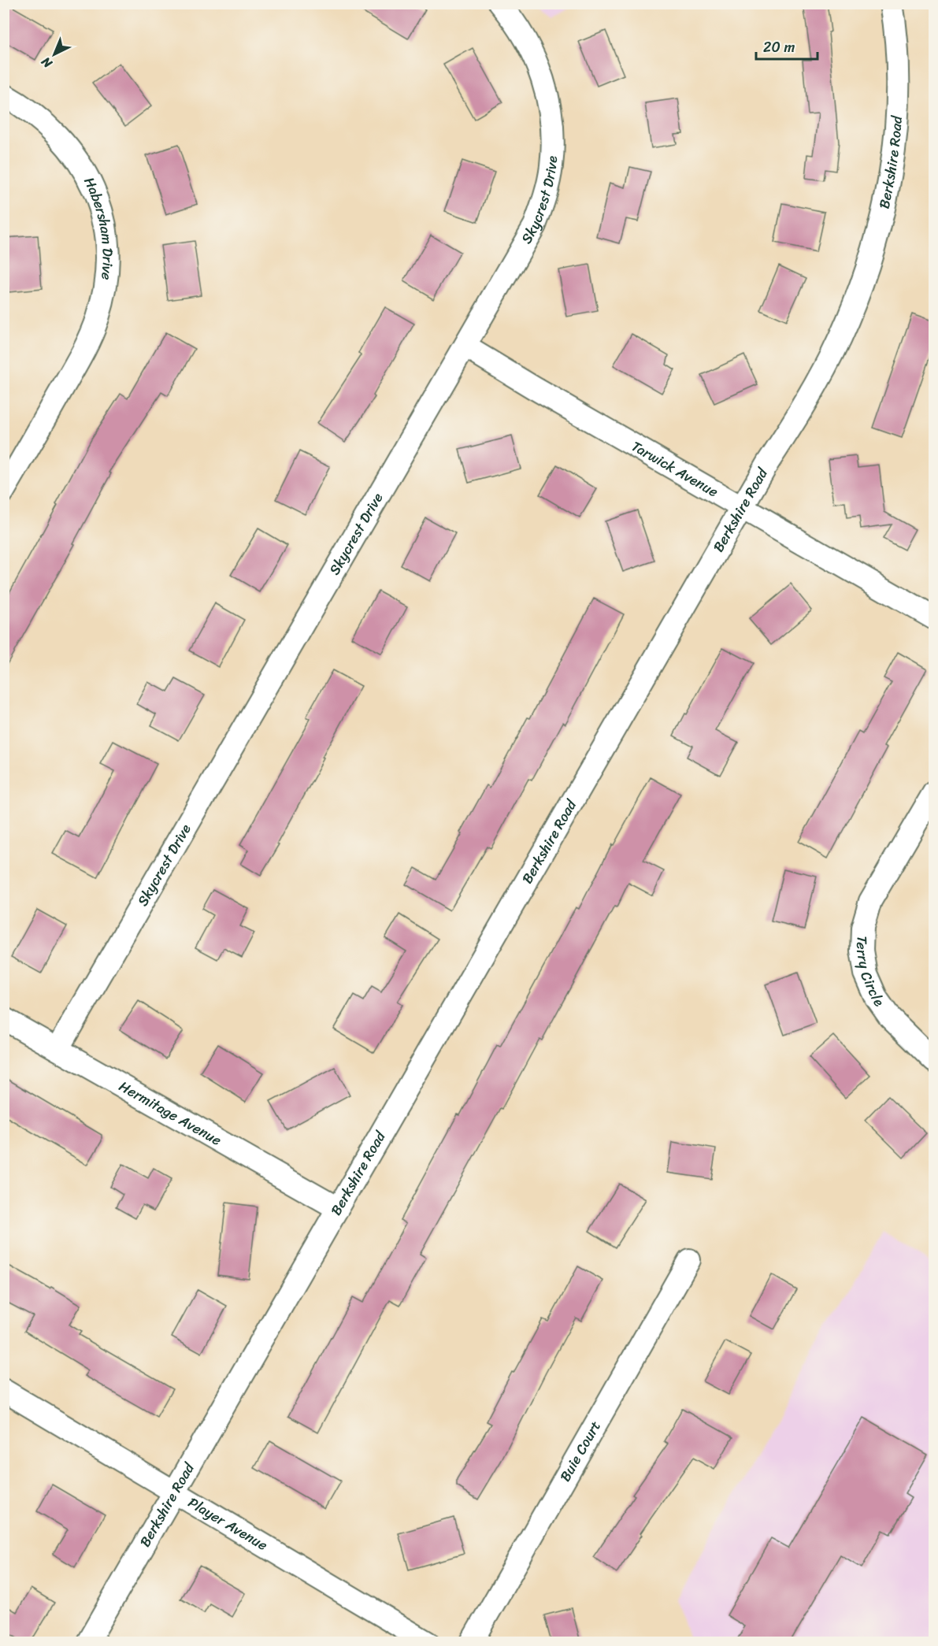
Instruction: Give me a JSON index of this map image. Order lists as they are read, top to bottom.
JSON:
{
  "streets": {
    "street": [
      "Berkshire Road",
      "Skycrest Drive",
      "Habersham Drive",
      "Tarwick Avenue",
      "Terry Circle",
      "Hermitage Avenue",
      "Buie Court",
      "Player Avenue"
    ]
  },
  "crossings": [
    ["Berkshire Road", "Tarwick Avenue"],
    ["Berkshire Road", "Hermitage Avenue"],
    ["Berkshire Road", "Player Avenue"],
    ["Skycrest Drive", "Tarwick Avenue"],
    ["Skycrest Drive", "Hermitage Avenue"]
  ],
  "scale_bar": "20 m",
  "north": "bottom left"
}
